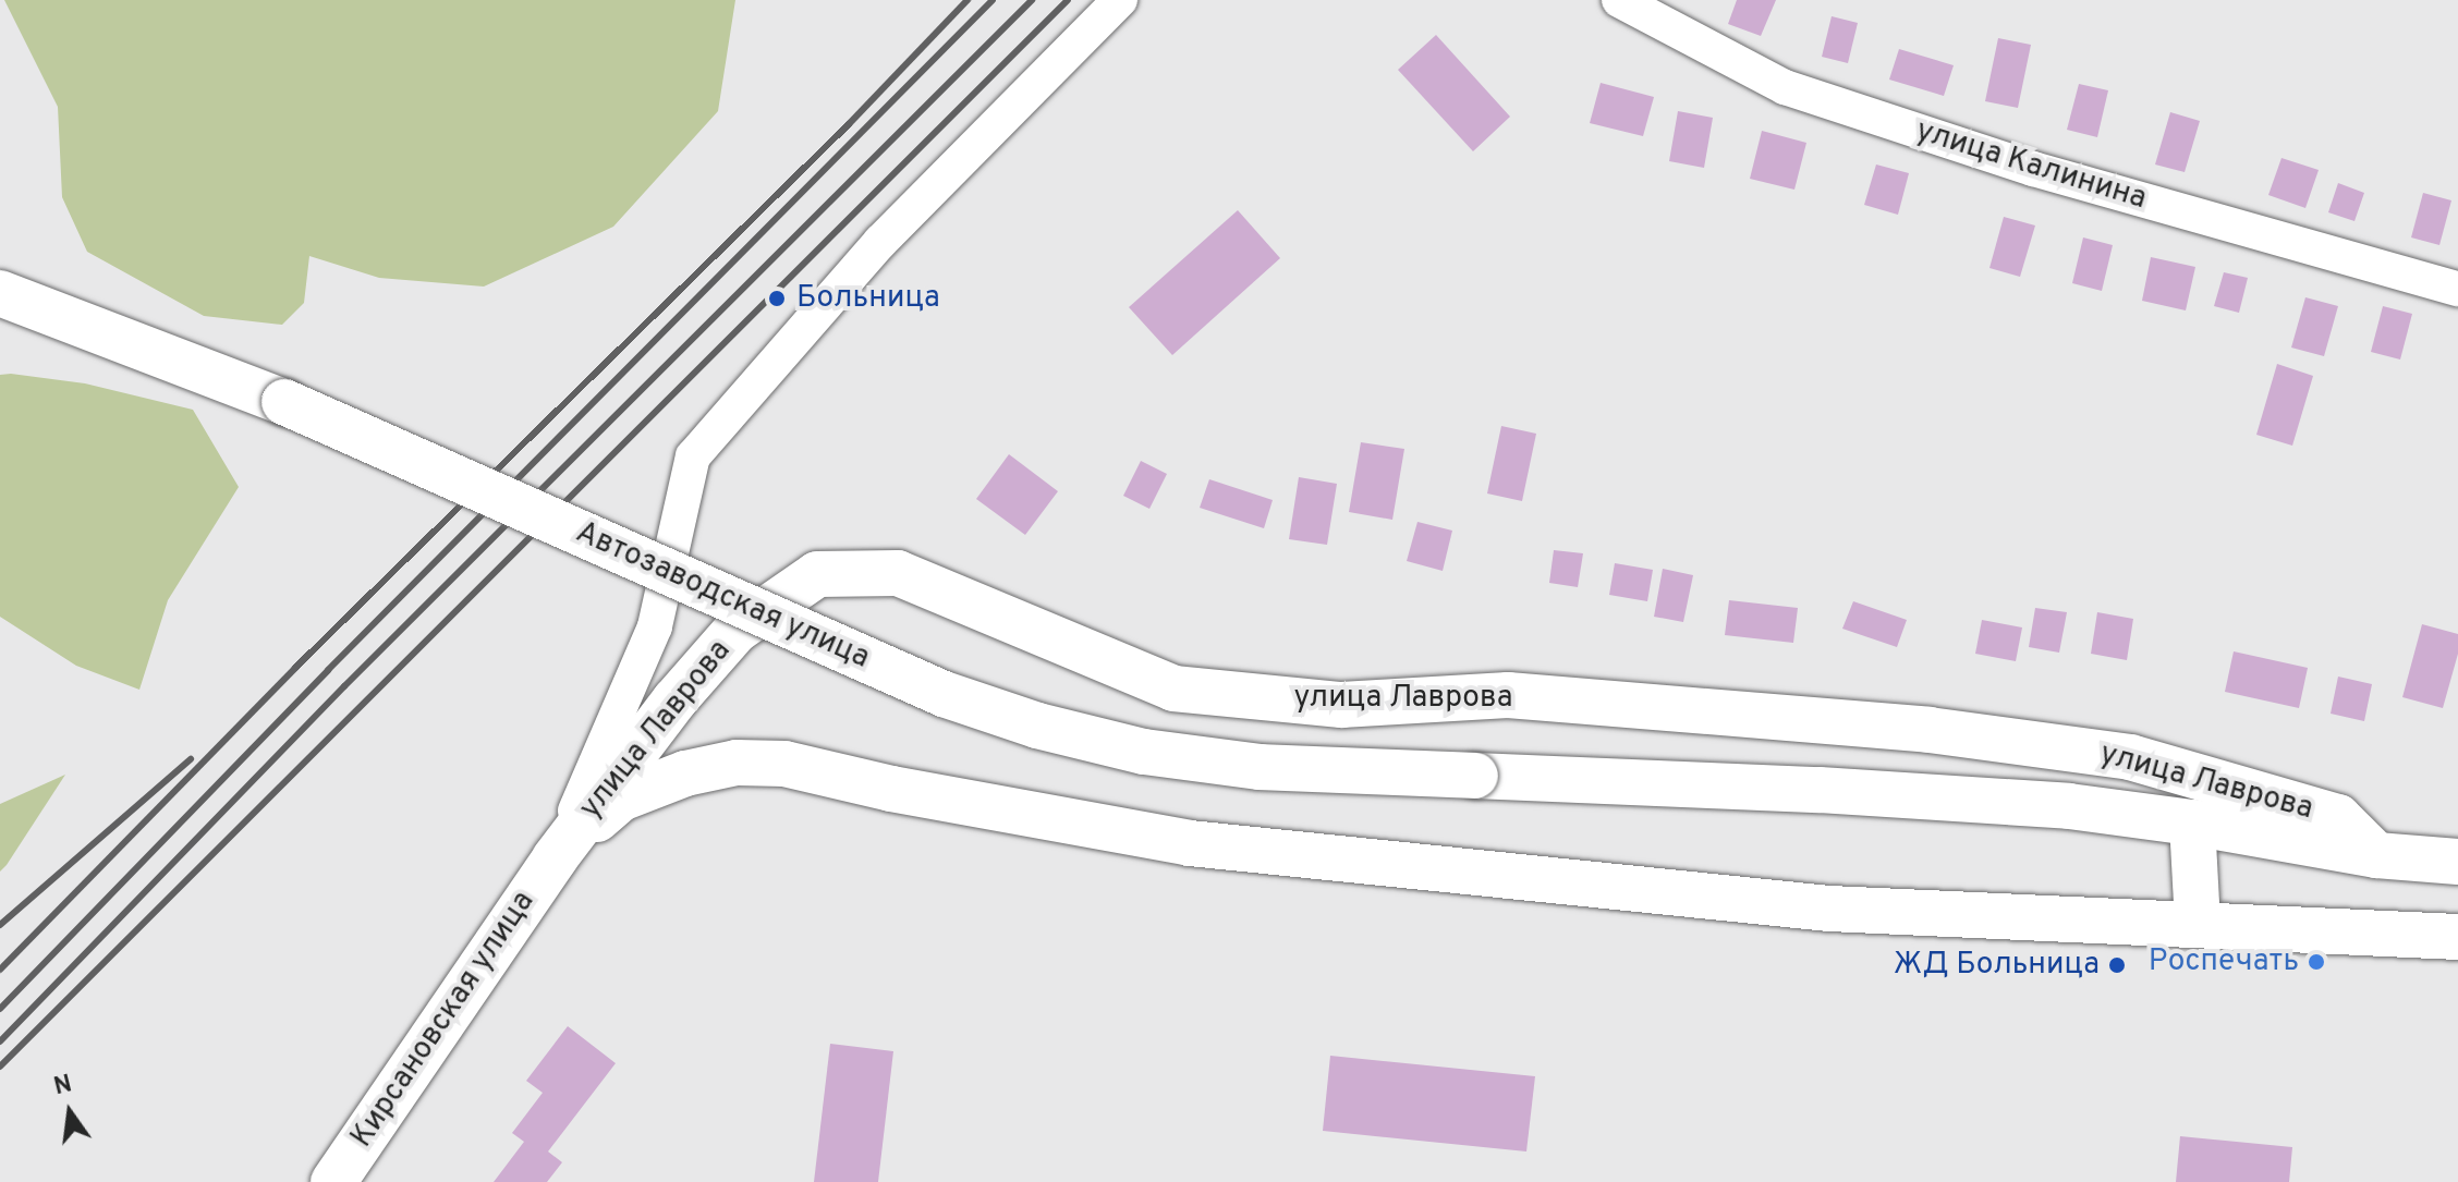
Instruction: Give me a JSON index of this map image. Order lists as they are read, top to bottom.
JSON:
{
  "streets": {
    "main road": ["Автозаводская улица", "улица Лаврова", "Кирсановская улица"],
    "street": ["улица Калинина"]
  },
  "crossings": [
    ["Автозаводская улица", "улица Лаврова"],
    ["улица Лаврова", "Кирсановская улица"]
  ],
  "places": ["Больница", "Роспечать", "ЖД Больница"],
  "north": "top"
}
